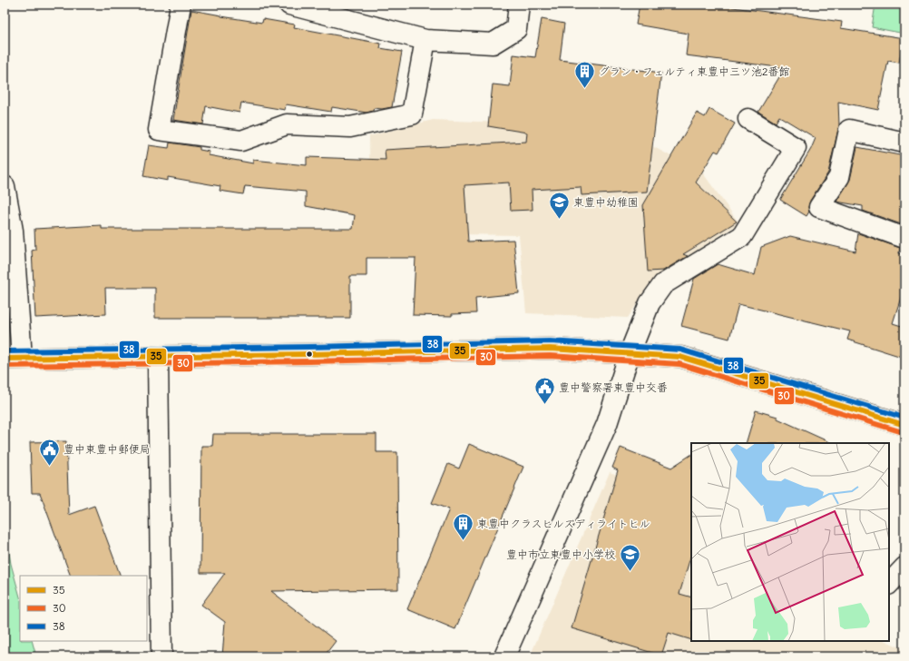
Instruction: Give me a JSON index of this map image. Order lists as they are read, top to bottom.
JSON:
{
  "places": {
    "building": ["グラン・フェルティ東豊中三ツ池2番館", "東豊中クラスヒルズディライトヒル"],
    "school or university": ["東豊中幼稚園", "豊中市立東豊中小学校"],
    "public building": ["豊中警察署東豊中交番", "豊中東豊中郵便局"]
  },
  "lines": ["transit line 38", "transit line 35", "transit line 30"],
  "legend": ["35", "30", "38"]
}
